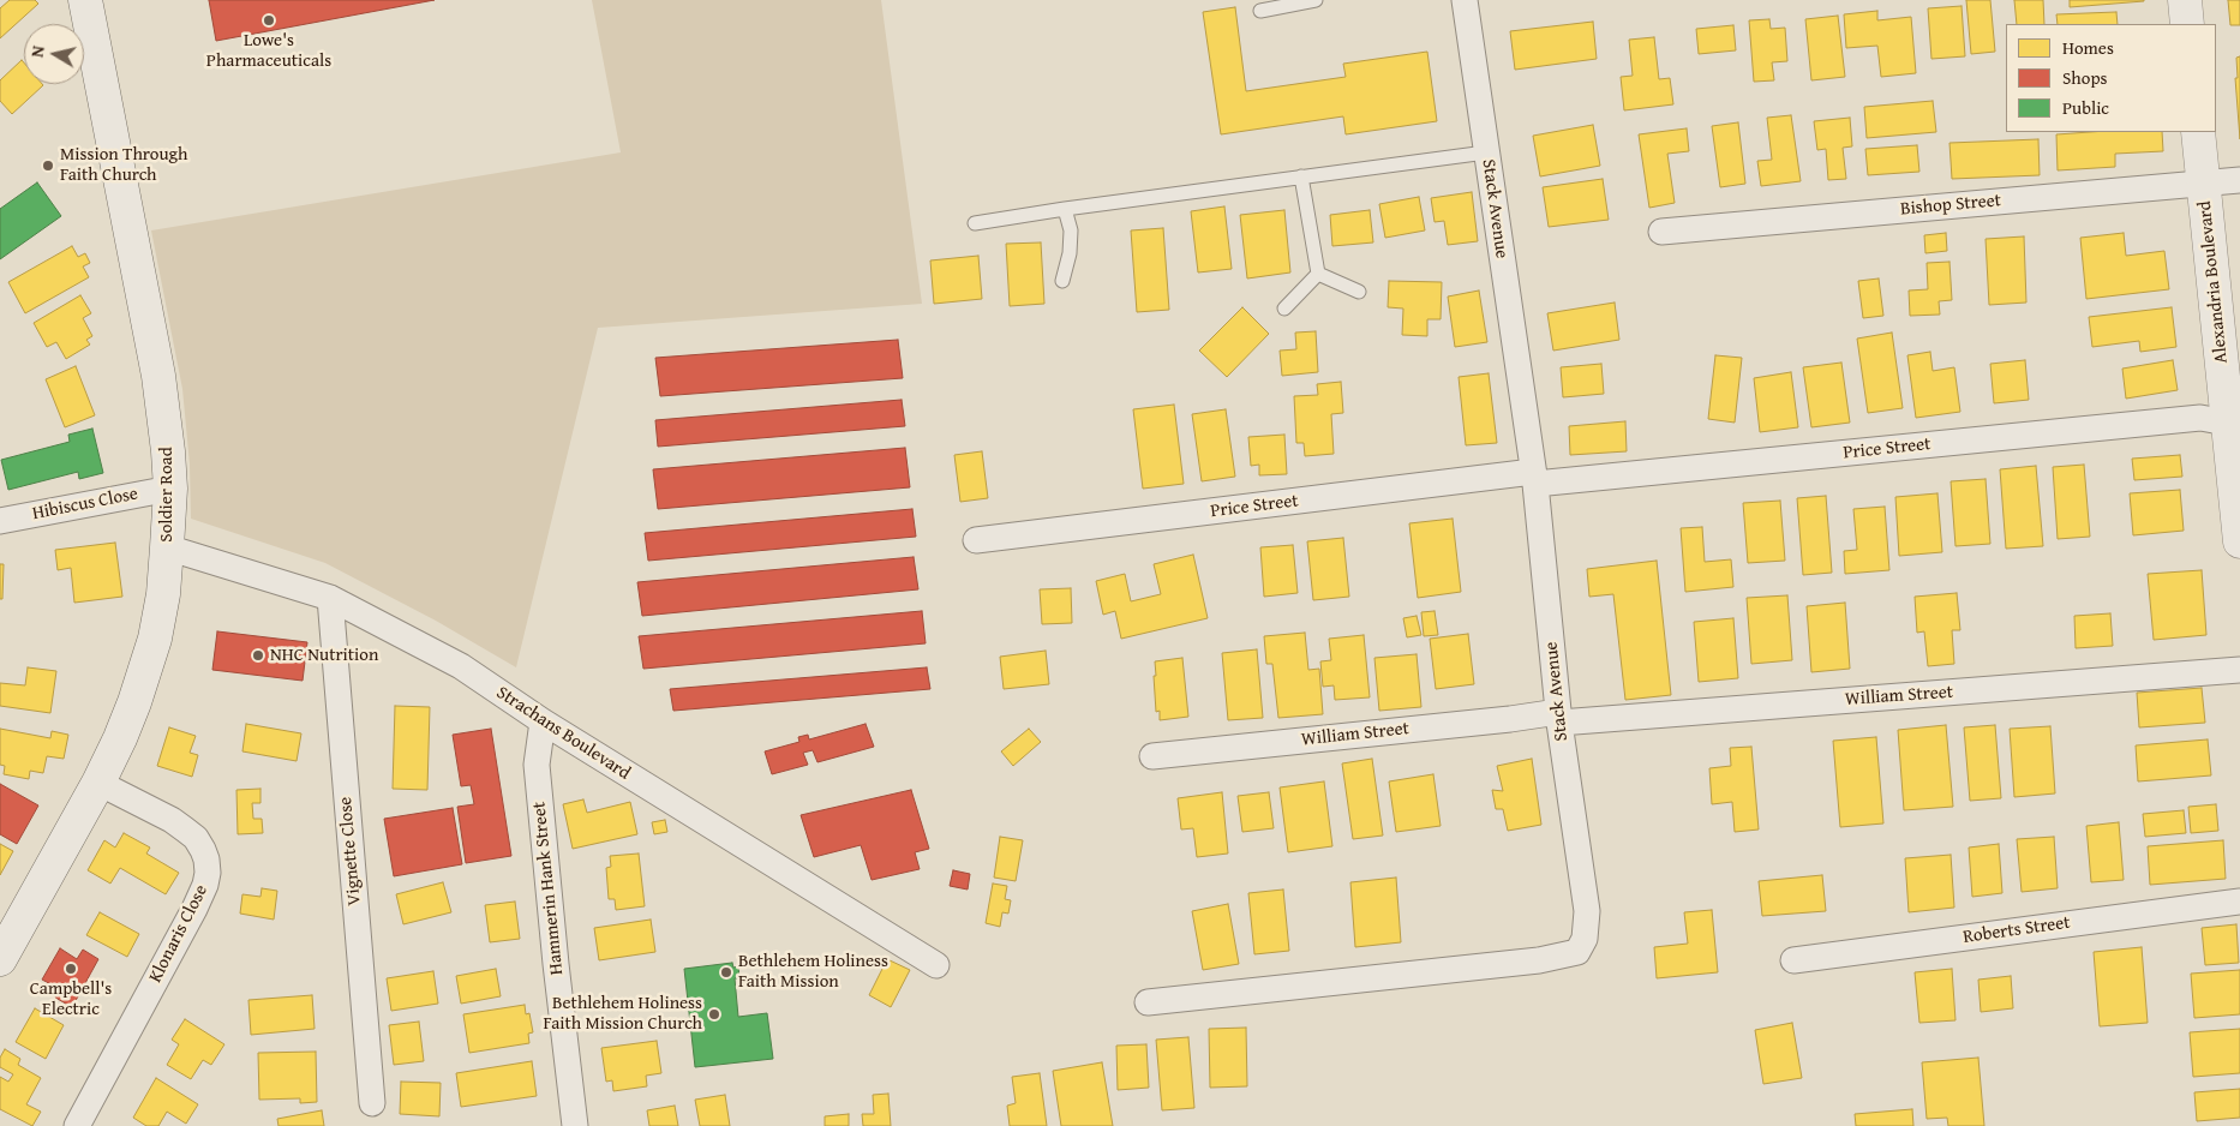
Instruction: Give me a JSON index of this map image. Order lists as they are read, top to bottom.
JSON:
{
  "streets": {
    "main road": ["Alexandria Boulevard", "Soldier Road"],
    "street": [
      "Bishop Street",
      "Stack Avenue",
      "Price Street",
      "Hibiscus Close",
      "William Street",
      "Strachans Boulevard",
      "Vignette Close",
      "Hammerin Hank Street",
      "Roberts Street",
      "Klonaris Close"
    ]
  },
  "crossings": [
    ["Bishop Street", "Alexandria Boulevard"],
    ["Stack Avenue", "Price Street"],
    ["Stack Avenue", "William Street"],
    ["Alexandria Boulevard", "Price Street"],
    ["Soldier Road", "Hibiscus Close"],
    ["Soldier Road", "Strachans Boulevard"],
    ["Soldier Road", "Klonaris Close"],
    ["Strachans Boulevard", "Vignette Close"],
    ["Strachans Boulevard", "Hammerin Hank Street"]
  ],
  "places": [
    "Lowe's Pharmaceuticals",
    "Mission Through Faith Church",
    "NHC Nutrition",
    "Campbell's Electric",
    "Bethlehem Holiness Faith Mission",
    "Bethlehem Holiness Faith Mission Church"
  ],
  "legend": ["Homes", "Shops", "Public"],
  "north": "left"
}
